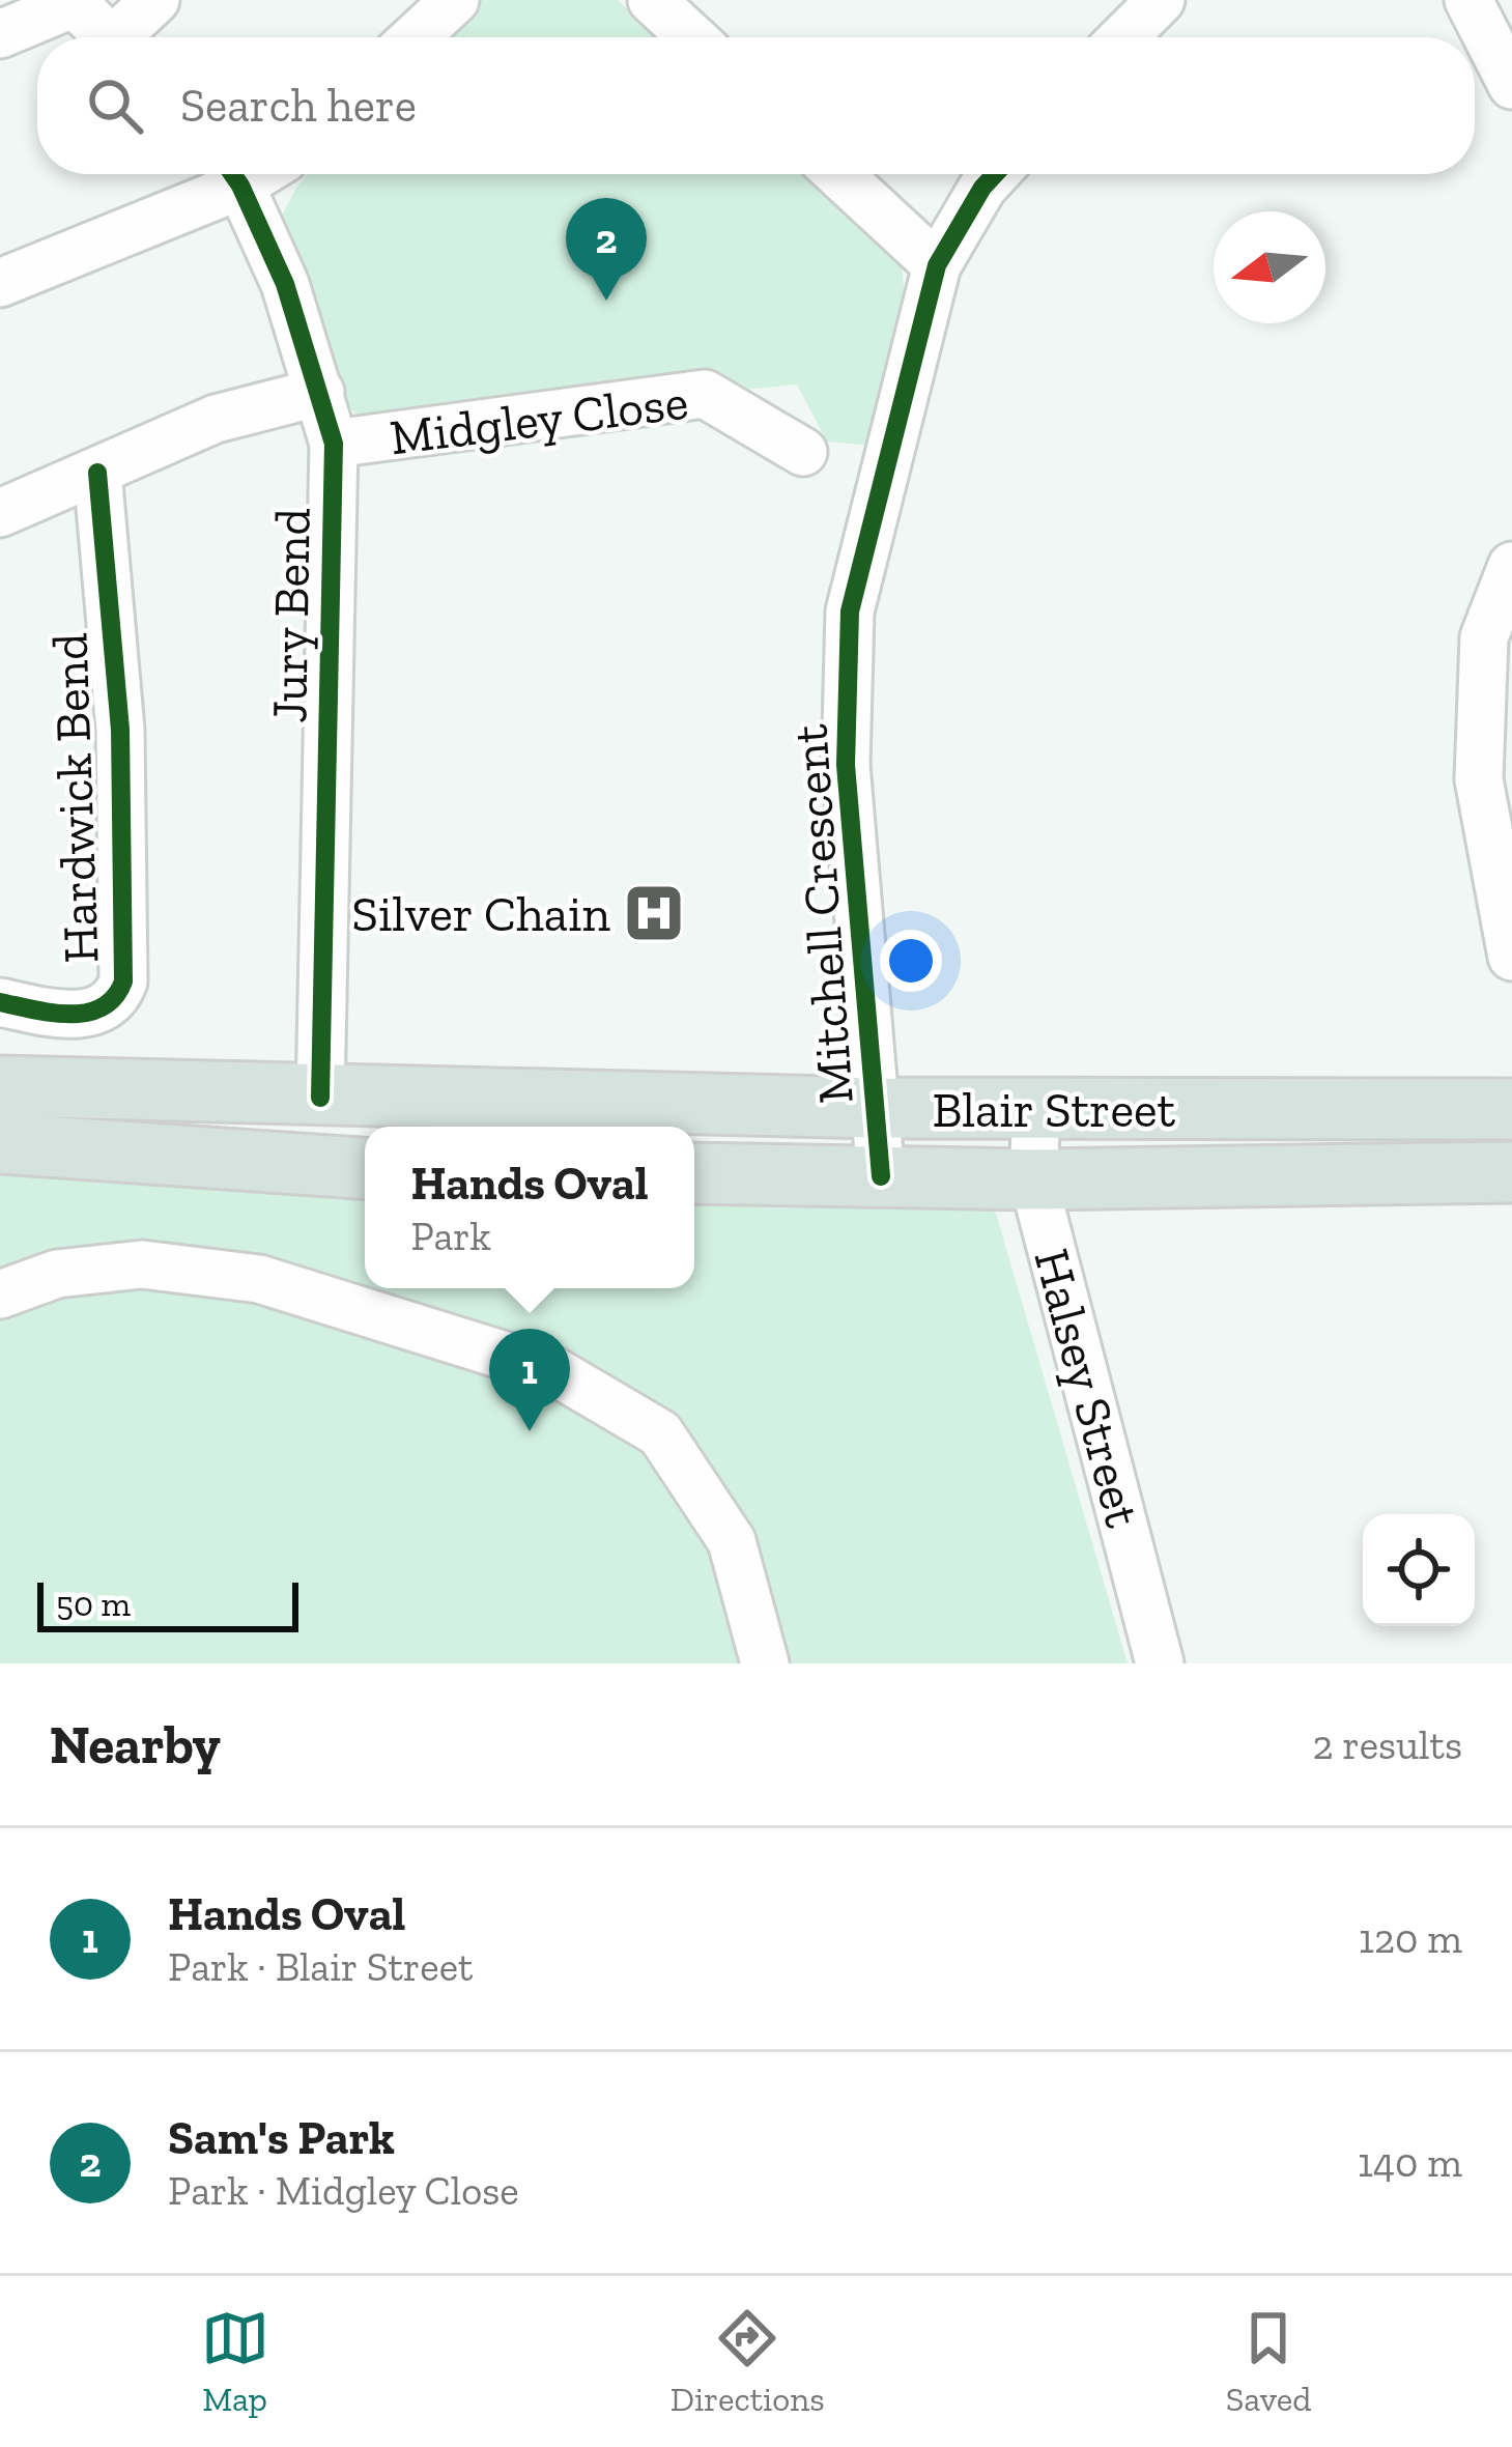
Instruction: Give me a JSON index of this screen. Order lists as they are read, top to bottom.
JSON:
{
  "streets": {
    "main road": ["Blair Street"],
    "street": [
      "Midgley Close",
      "Jury Bend",
      "Hardwick Bend",
      "Mitchell Crescent",
      "Halsey Street"
    ]
  },
  "crossings": [
    ["Midgley Close", "Jury Bend"],
    ["Jury Bend", "Blair Street"],
    ["Mitchell Crescent", "Blair Street"],
    ["Blair Street", "Halsey Street"]
  ],
  "places": {
    "hospital": ["Silver Chain"]
  },
  "scale_bar": "50 m",
  "north": "left",
  "page": {
    "search": "Search here",
    "pins": ["2", "1"],
    "popup": ["Hands Oval", "Park"],
    "scale": "50 m",
    "heading": ["Nearby", "2 results"],
    "list": [
      {
        "mark": "1",
        "name": "Hands Oval",
        "note": "Park · Blair Street",
        "value": "120 m"
      },
      {
        "mark": "2",
        "name": "Sam's Park",
        "note": "Park · Midgley Close",
        "value": "140 m"
      }
    ],
    "nav": ["Map", "Directions", "Saved"]
  }
}
